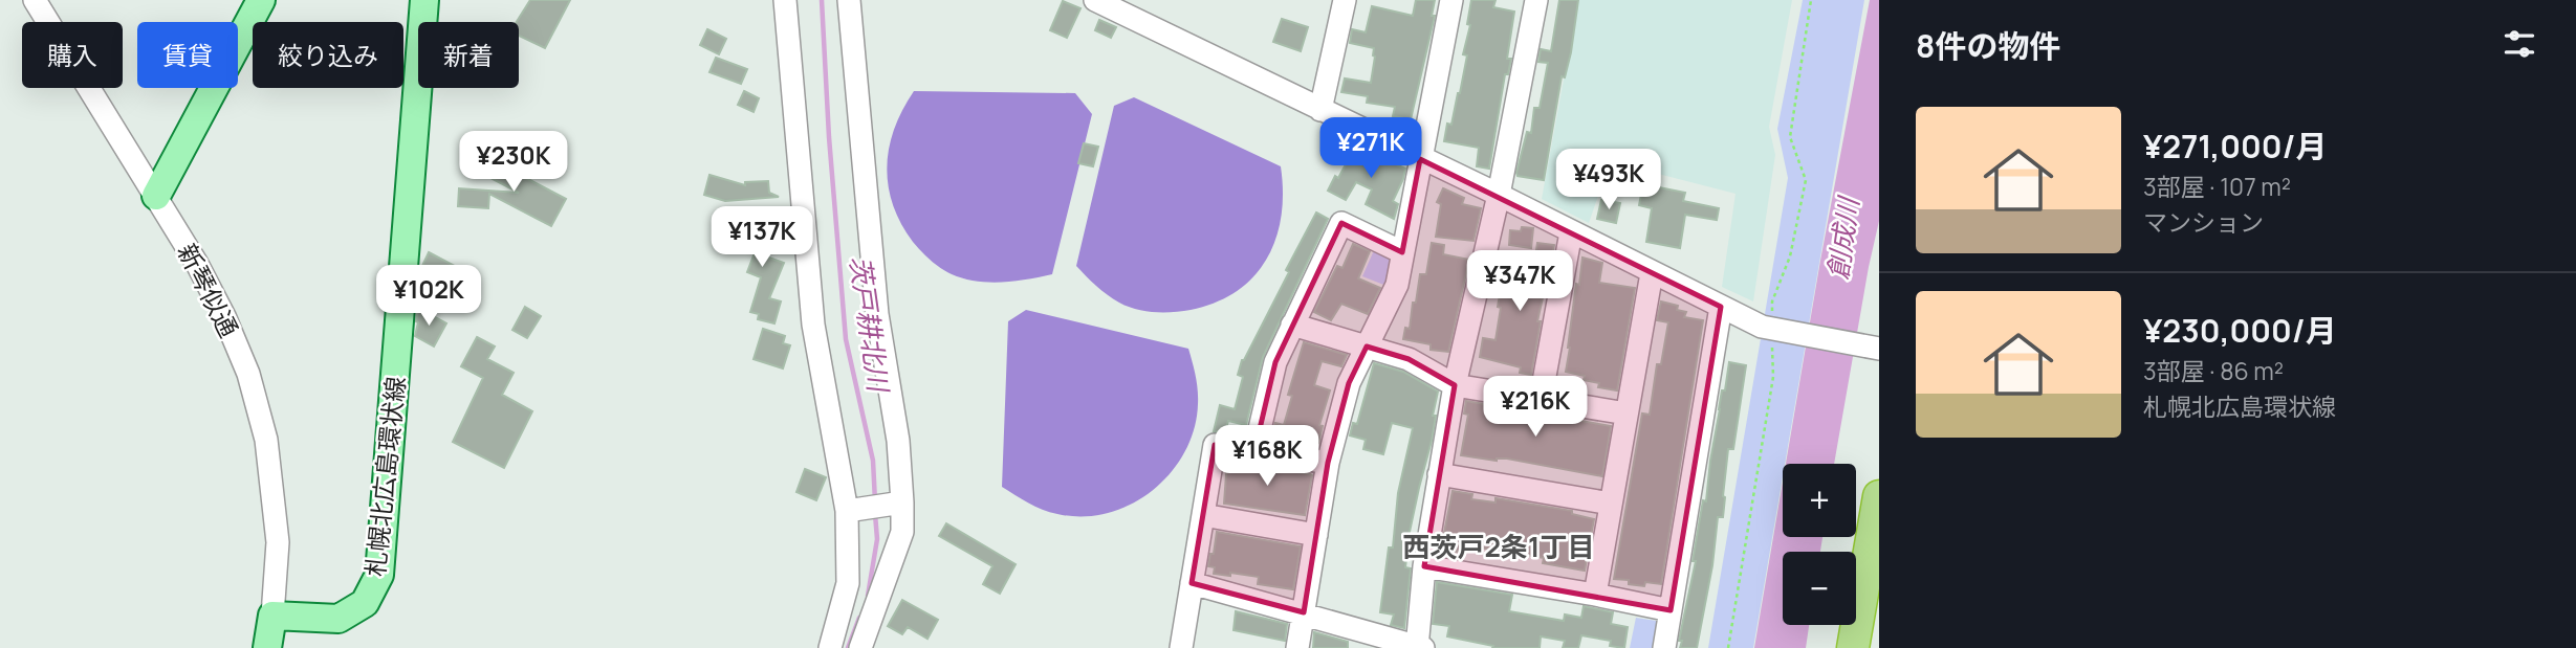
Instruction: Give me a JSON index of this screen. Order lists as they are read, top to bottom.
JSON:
{
  "streets": {
    "main road": ["札幌北広島環状線"],
    "street": ["新琴似通"]
  },
  "crossings": [
    ["新琴似通", "札幌北広島環状線"]
  ],
  "districts": ["西茨戸2条1丁目"],
  "water": ["創成川", "茨戸耕北川"],
  "page": {
    "heading": "8件の物件",
    "chip": [
      "購入",
      "賃貸",
      "絞り込み",
      "新着"
    ],
    "list": [
      {
        "name": "¥271,000/月",
        "note": "3部屋 · 107 m² · マンション"
      },
      {
        "name": "¥230,000/月",
        "note": "3部屋 · 86 m² · 札幌北広島環状線"
      }
    ],
    "price": [
      "¥271K",
      "¥230K",
      "¥493K",
      "¥137K",
      "¥347K",
      "¥102K",
      "¥216K",
      "¥168K"
    ],
    "map_buttons": ["+", "−"]
  }
}
